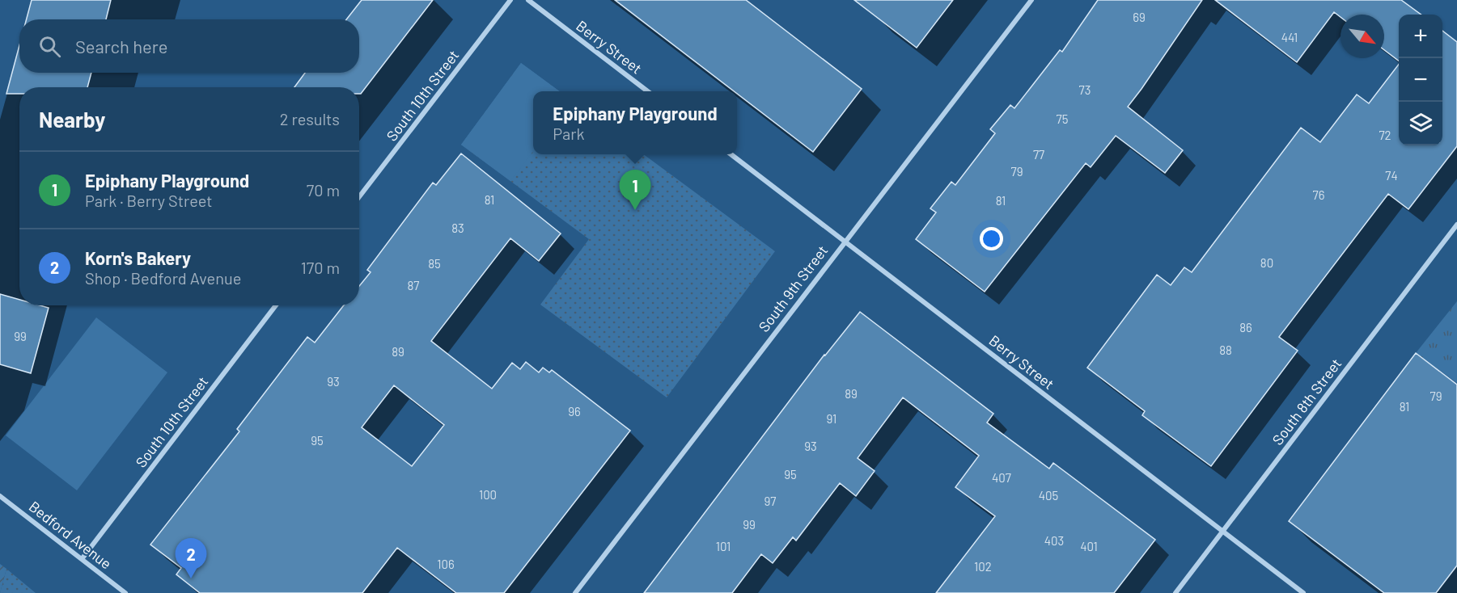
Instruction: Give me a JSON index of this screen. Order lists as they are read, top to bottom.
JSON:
{
  "streets": {
    "street": [
      "Berry Street",
      "South 10th Street",
      "South 9th Street",
      "South 8th Street",
      "Bedford Avenue"
    ]
  },
  "crossings": [
    ["Berry Street", "South 9th Street"],
    ["Berry Street", "South 8th Street"],
    ["South 10th Street", "Bedford Avenue"]
  ],
  "house_numbers": [
    "69",
    "441",
    "73",
    "75",
    "72",
    "77",
    "79",
    "74",
    "76",
    "81",
    "81",
    "83",
    "80",
    "85",
    "87",
    "86",
    "99",
    "88",
    "89",
    "93",
    "89",
    "79",
    "81",
    "96",
    "91",
    "95",
    "93",
    "95",
    "407",
    "100",
    "405",
    "97",
    "99",
    "403",
    "101",
    "401",
    "106",
    "102"
  ],
  "north": "bottom right",
  "page": {
    "map_buttons": ["+", "−"],
    "search": "Search here",
    "heading": ["Nearby", "2 results"],
    "popup": ["Epiphany Playground", "Park"],
    "list": [
      {
        "mark": "1",
        "name": "Epiphany Playground",
        "note": "Park · Berry Street",
        "value": "70 m"
      },
      {
        "mark": "2",
        "name": "Korn's Bakery",
        "note": "Shop · Bedford Avenue",
        "value": "170 m"
      }
    ],
    "pins": ["1", "2"]
  }
}
